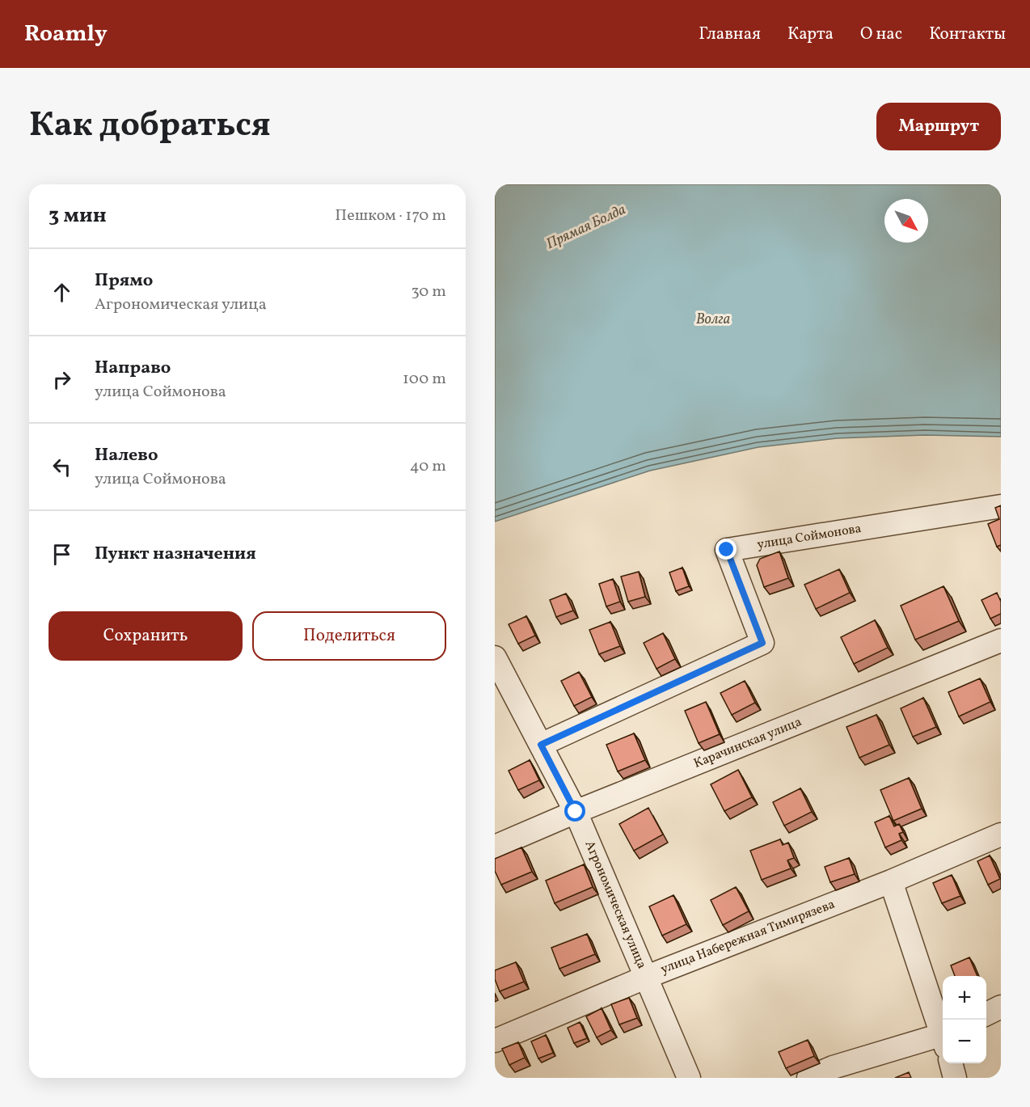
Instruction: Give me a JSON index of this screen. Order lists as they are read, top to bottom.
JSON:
{
  "streets": {
    "street": [
      "улица Соймонова",
      "Карачинская улица",
      "Агрономическая улица",
      "улица Набережная Тимирязева"
    ]
  },
  "crossings": [
    ["улица Соймонова", "Агрономическая улица"],
    ["Карачинская улица", "Агрономическая улица"],
    ["Агрономическая улица", "улица Набережная Тимирязева"]
  ],
  "water": ["Прямая Болда", "Волга"],
  "north": "bottom right",
  "page": {
    "header": "Roamly",
    "nav": [
      "Главная",
      "Карта",
      "О нас",
      "Контакты"
    ],
    "title": "Как добраться",
    "buttons": [
      "Маршрут",
      ["Сохранить", "Поделиться"]
    ],
    "heading": ["3 мин", "Пешком · 170 m"],
    "list": [
      ["Прямо", "Агрономическая улица", "30 m"],
      ["Направо", "улица Соймонова", "100 m"],
      ["Налево", "улица Соймонова", "40 m"],
      "Пункт назначения"
    ],
    "map_buttons": ["+", "−"]
  }
}
